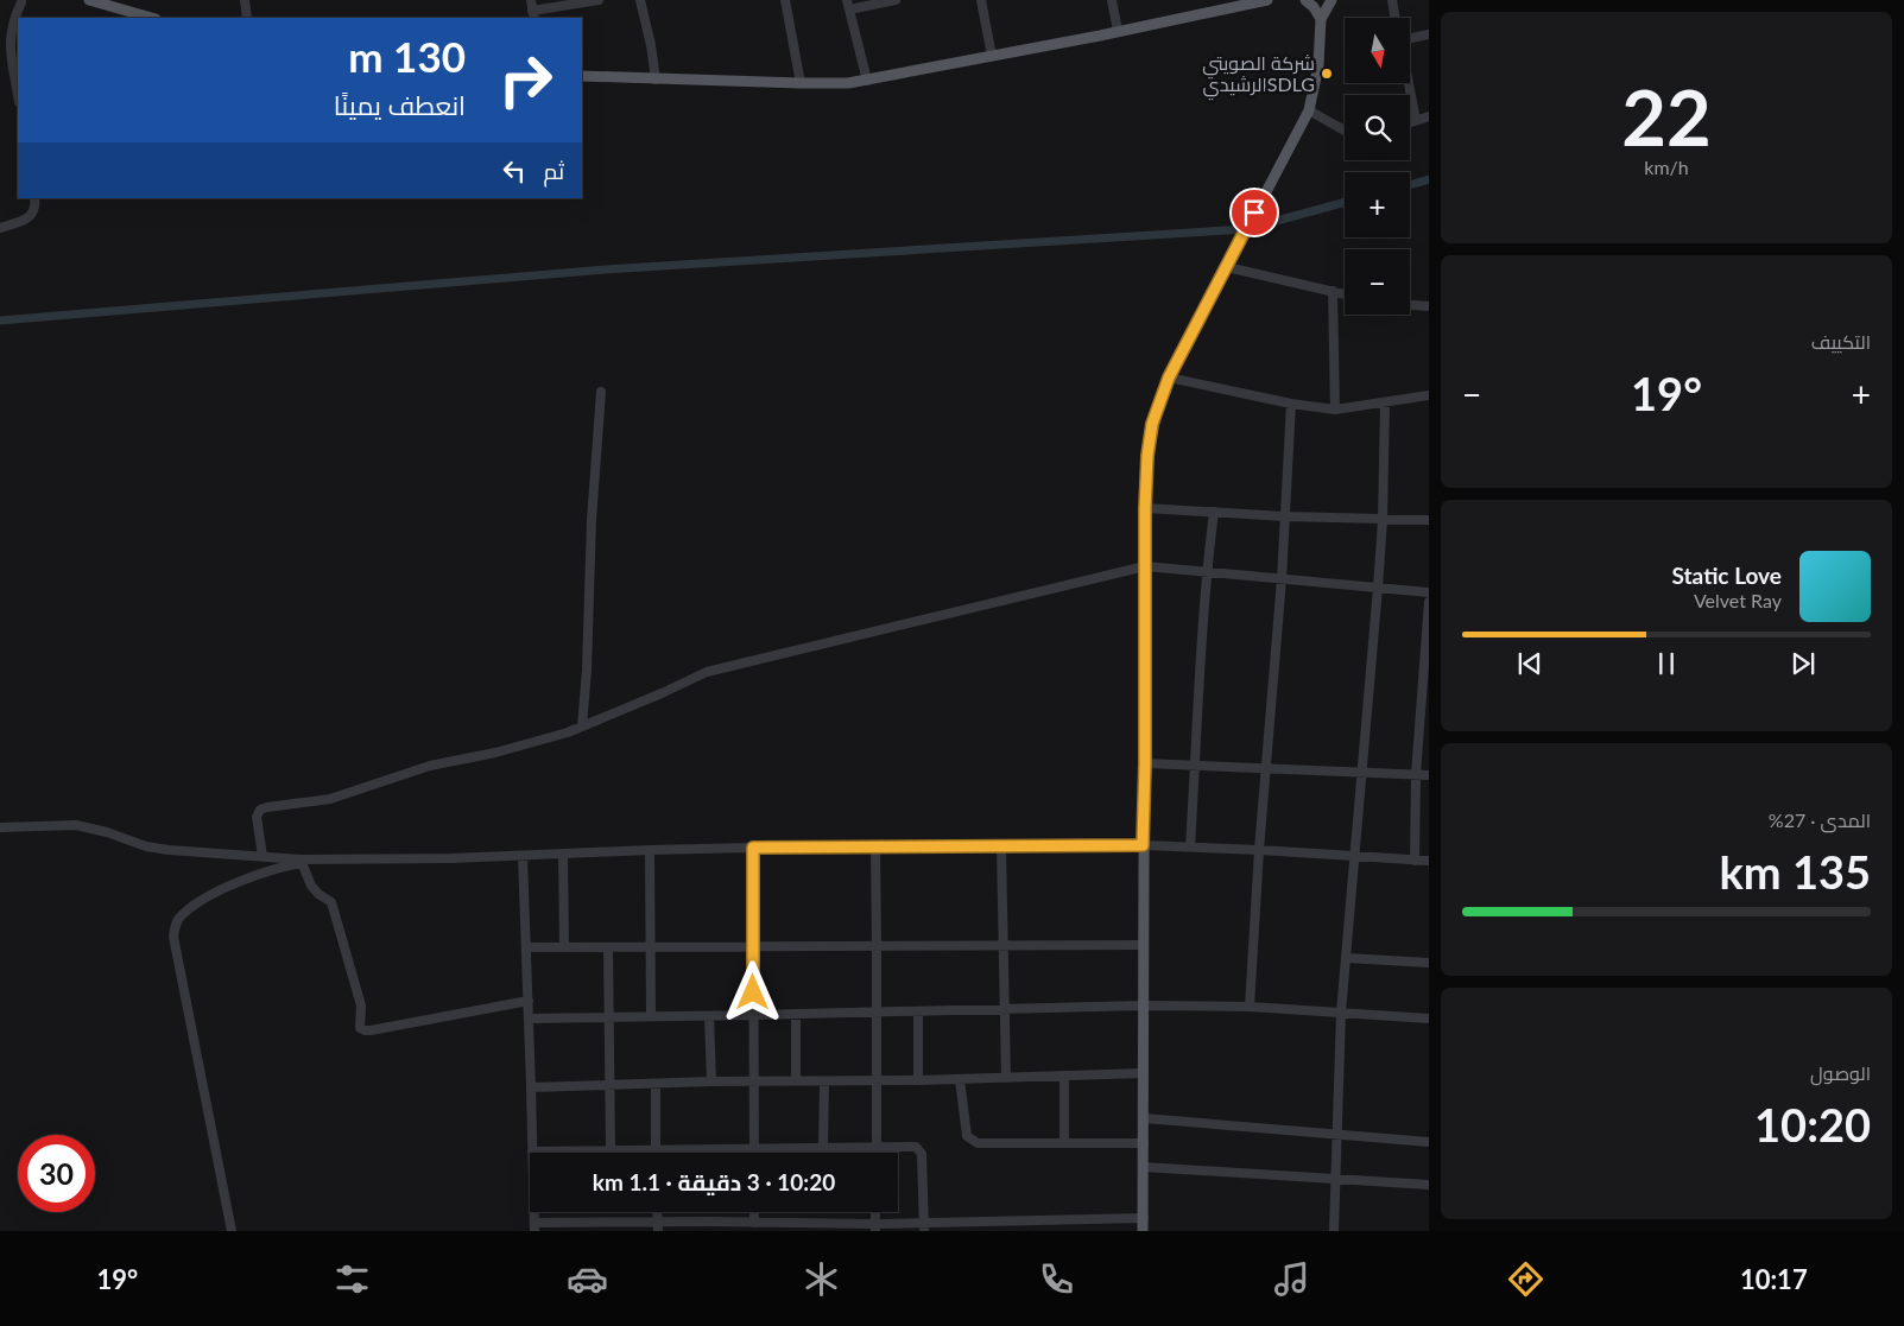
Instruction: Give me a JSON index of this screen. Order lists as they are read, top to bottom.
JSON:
{
  "places": ["شركة الصويتي الرشيديSDLG"],
  "north": "bottom",
  "page": {
    "tile": [
      ["22", "km/h"],
      "التكييف",
      ["المدى · 27%", "135 km"],
      ["الوصول", "10:20"]
    ],
    "map_buttons": ["+", "−"],
    "turn": ["130 m", "انعطف يمينًا"],
    "then": "ثم",
    "heat": ["−", "19°", "+"],
    "song": ["Static Love", "Velvet Ray"],
    "limit": "30",
    "trip": "10:20 · 3 دقيقة · 1.1 km",
    "tabs": ["10:17", "19°"]
  }
}
